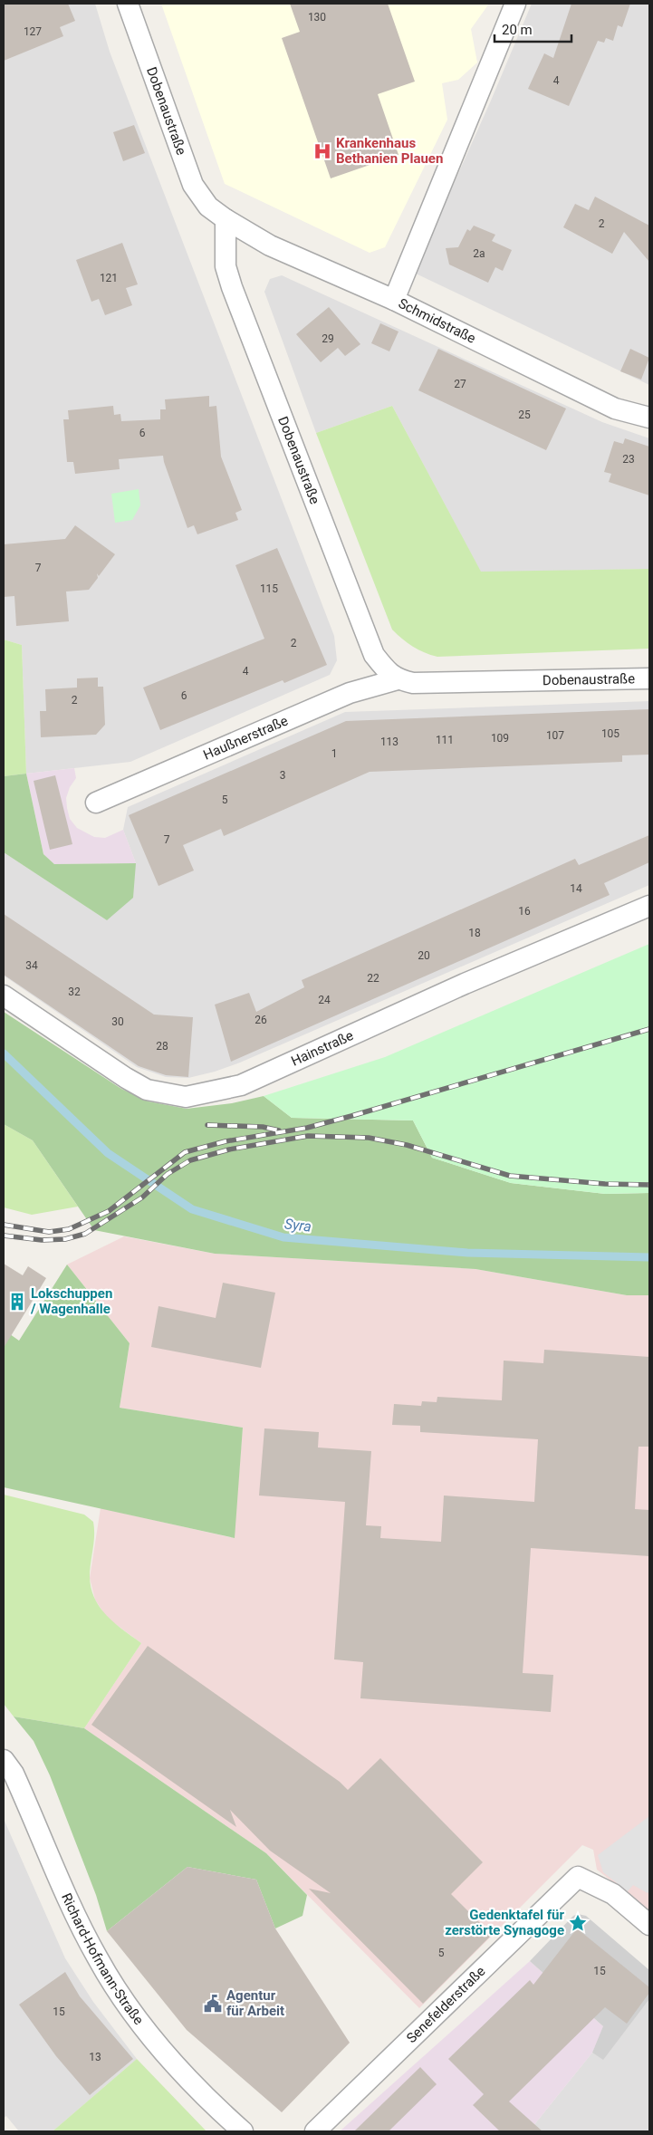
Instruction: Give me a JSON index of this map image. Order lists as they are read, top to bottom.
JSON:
{
  "streets": {
    "street": [
      "Dobenaustraße",
      "Schmidstraße",
      "Haußnerstraße",
      "Hainstraße",
      "Richard-Hofmann-Straße",
      "Senefelderstraße"
    ]
  },
  "crossings": [
    ["Dobenaustraße", "Schmidstraße"],
    ["Dobenaustraße", "Haußnerstraße"]
  ],
  "water": ["Syra"],
  "places": {
    "hospital": ["Krankenhaus Bethanien Plauen"],
    "building": ["Lokschuppen / Wagenhalle"],
    "place": ["Gedenktafel für zerstörte Synagoge"],
    "public building": ["Agentur für Arbeit"]
  },
  "house_numbers": [
    "130",
    "127",
    "4",
    "2",
    "2a",
    "121",
    "29",
    "27",
    "25",
    "6",
    "23",
    "7",
    "115",
    "2",
    "4",
    "6",
    "2",
    "105",
    "107",
    "109",
    "111",
    "113",
    "1",
    "3",
    "5",
    "7",
    "14",
    "16",
    "18",
    "20",
    "34",
    "22",
    "32",
    "24",
    "26",
    "30",
    "28",
    "5",
    "15",
    "15",
    "13"
  ],
  "scale_bar": "20 m"
}
